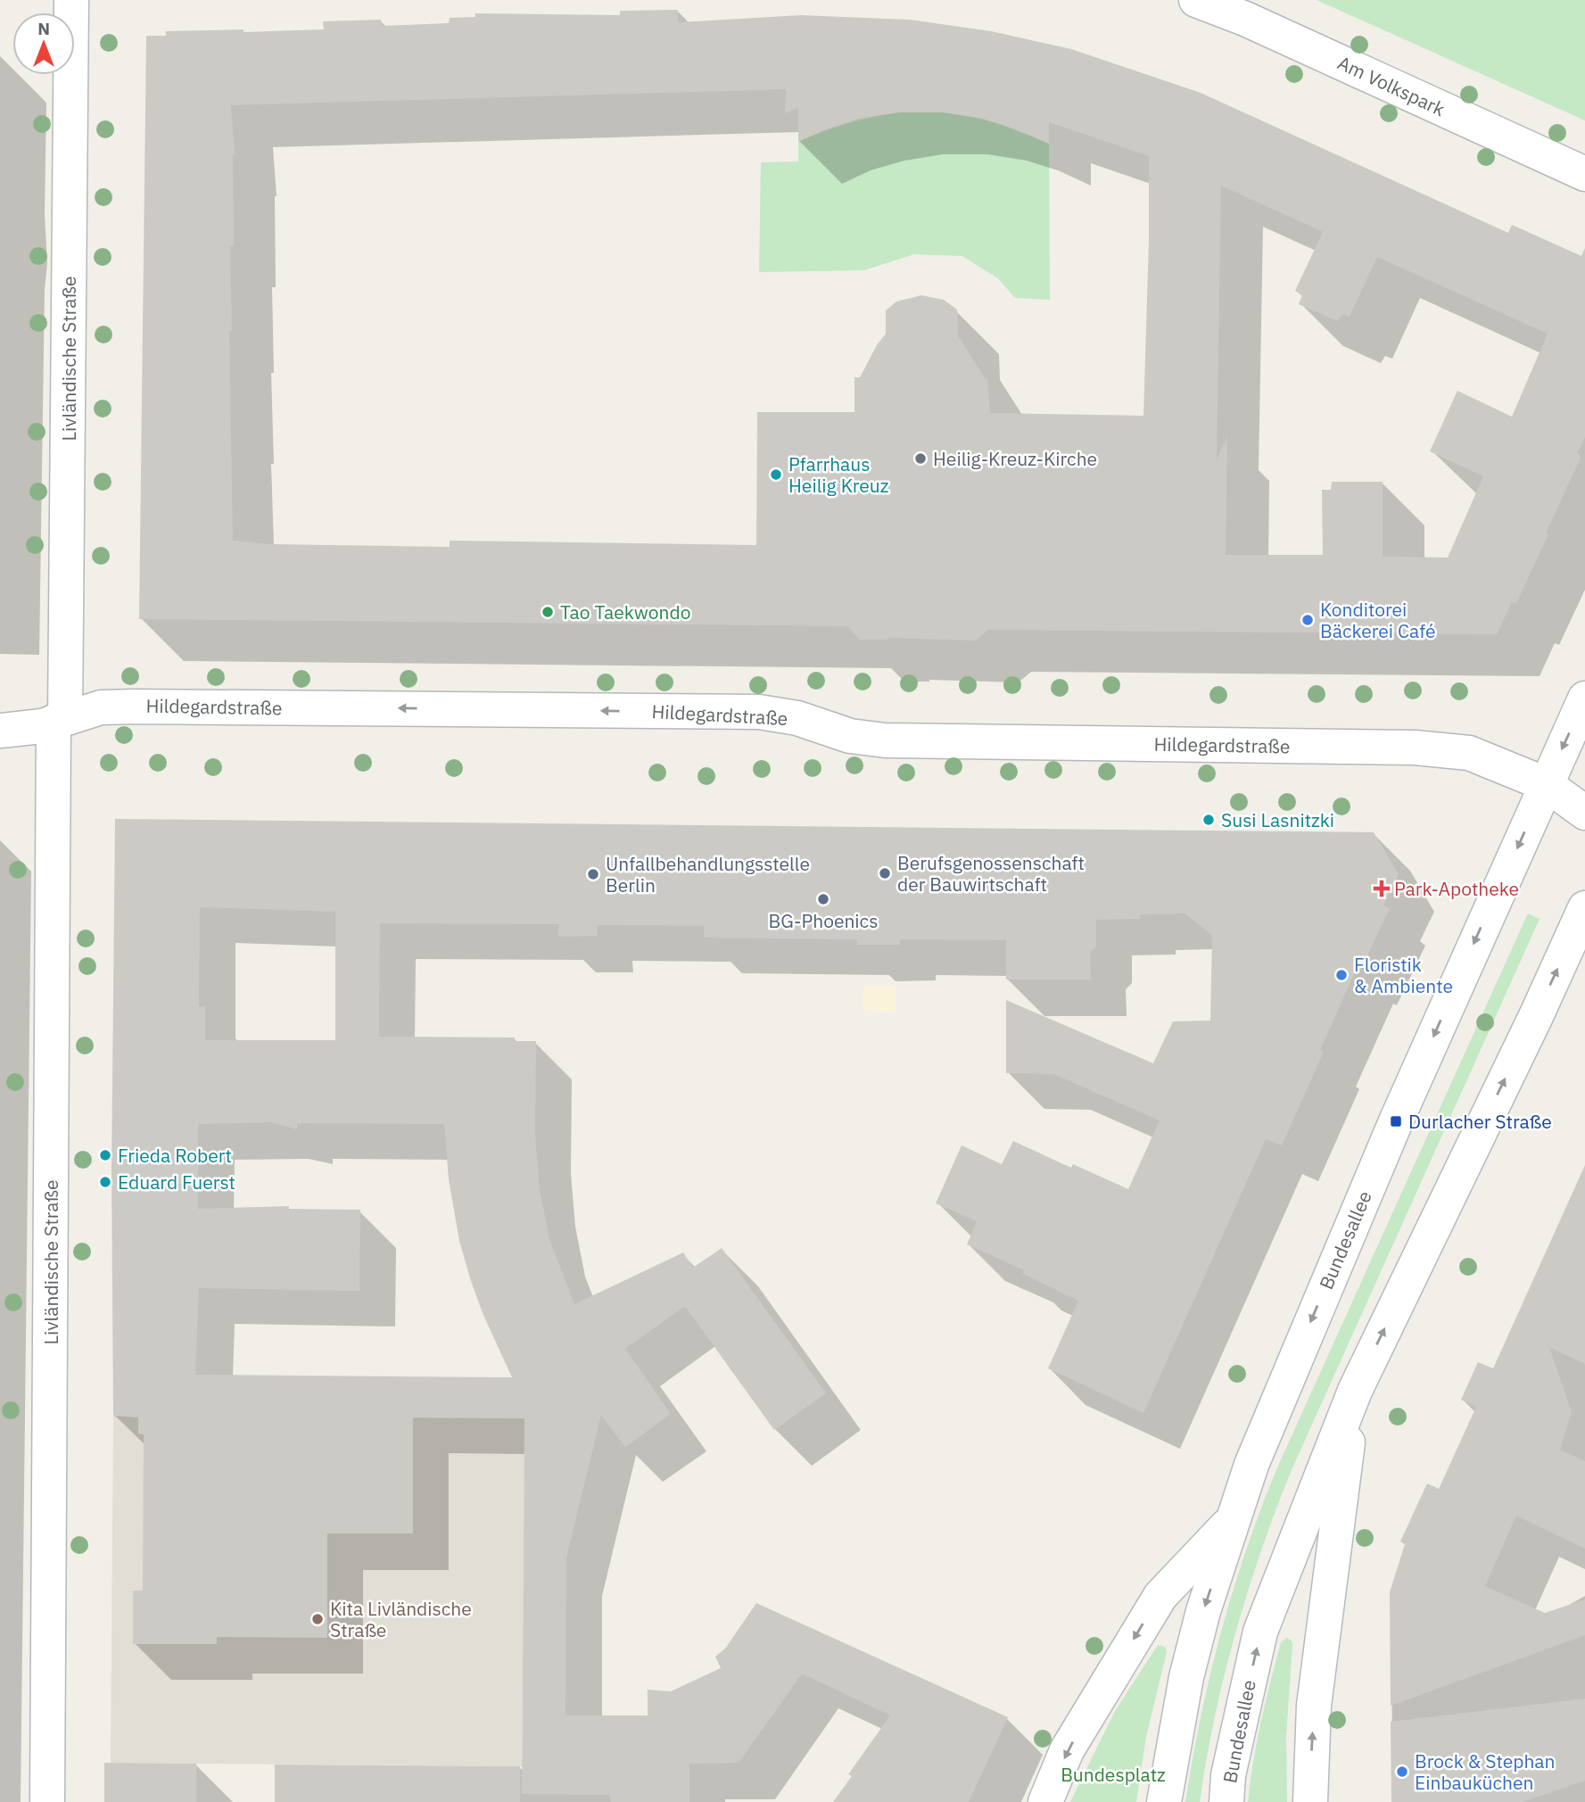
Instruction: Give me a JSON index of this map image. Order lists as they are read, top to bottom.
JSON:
{
  "streets": {
    "street": [
      "Am Volkspark",
      "Livländische Straße",
      "Hildegardstraße",
      "Bundesallee"
    ]
  },
  "crossings": [
    ["Livländische Straße", "Hildegardstraße"],
    ["Hildegardstraße", "Bundesallee"]
  ],
  "one_way": ["Hildegardstraße"],
  "parks": ["Bundesplatz"],
  "places": {
    "other": [
      "Heilig-Kreuz-Kirche",
      "Pfarrhaus Heilig Kreuz",
      "Tao Taekwondo",
      "Konditorei Bäckerei Café",
      "Susi Lasnitzki",
      "Berufsgenossenschaft der Bauwirtschaft",
      "Unfallbehandlungsstelle Berlin",
      "BG-Phoenics",
      "Floristik & Ambiente",
      "Frieda Robert",
      "Eduard Fuerst",
      "Kita Livländische Straße",
      "Brock & Stephan Einbauküchen"
    ],
    "health": ["Park-Apotheke"],
    "transit": ["Durlacher Straße"]
  },
  "north": "top"
}
